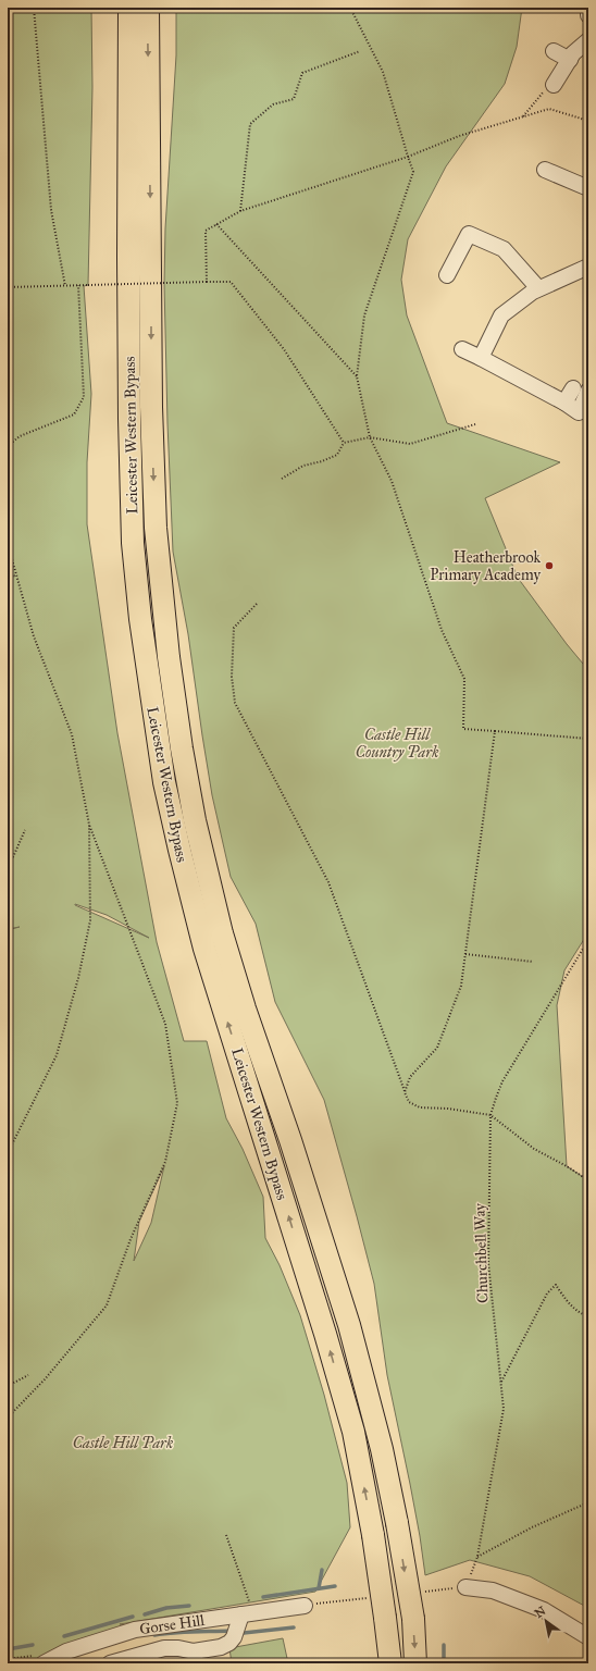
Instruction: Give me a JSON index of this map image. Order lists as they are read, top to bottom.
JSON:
{
  "streets": {
    "highway": ["Leicester Western Bypass"],
    "street": ["Gorse Hill"],
    "path": ["Churchbell Way"]
  },
  "parks": ["Castle Hill Country Park", "Castle Hill Park"],
  "places": ["Heatherbrook Primary Academy"],
  "north": "top left"
}
